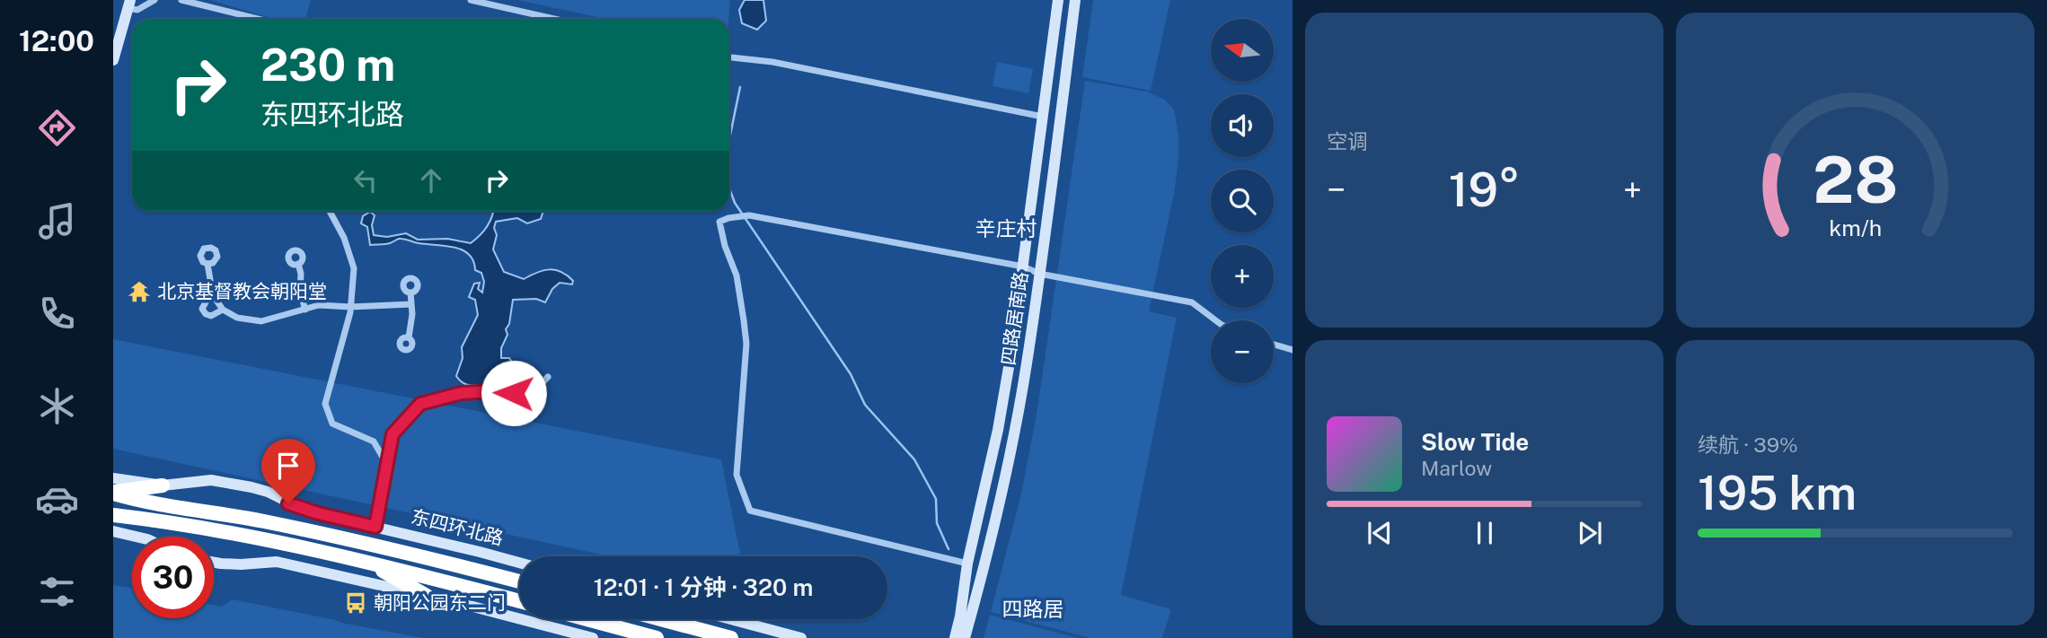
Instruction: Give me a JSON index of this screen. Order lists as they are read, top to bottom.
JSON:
{
  "streets": {
    "highway": ["东四环北路"],
    "main road": ["四路居南路"]
  },
  "districts": ["辛庄村", "四路居"],
  "places": {
    "temple": ["北京基督教会朝阳堂"],
    "bus stop": ["朝阳公园东二门"]
  },
  "north": "left",
  "page": {
    "tabs": "12:00",
    "tile": [
      "空调",
      ["续航 · 39%", "195 km"]
    ],
    "map_buttons": ["+", "−"],
    "turn": ["230 m", "东四环北路"],
    "heat": ["−", "19°", "+"],
    "song": ["Slow Tide", "Marlow"],
    "limit": "30",
    "trip": "12:01 · 1 分钟 · 320 m",
    "gauge": ["28", "km/h"]
  }
}
